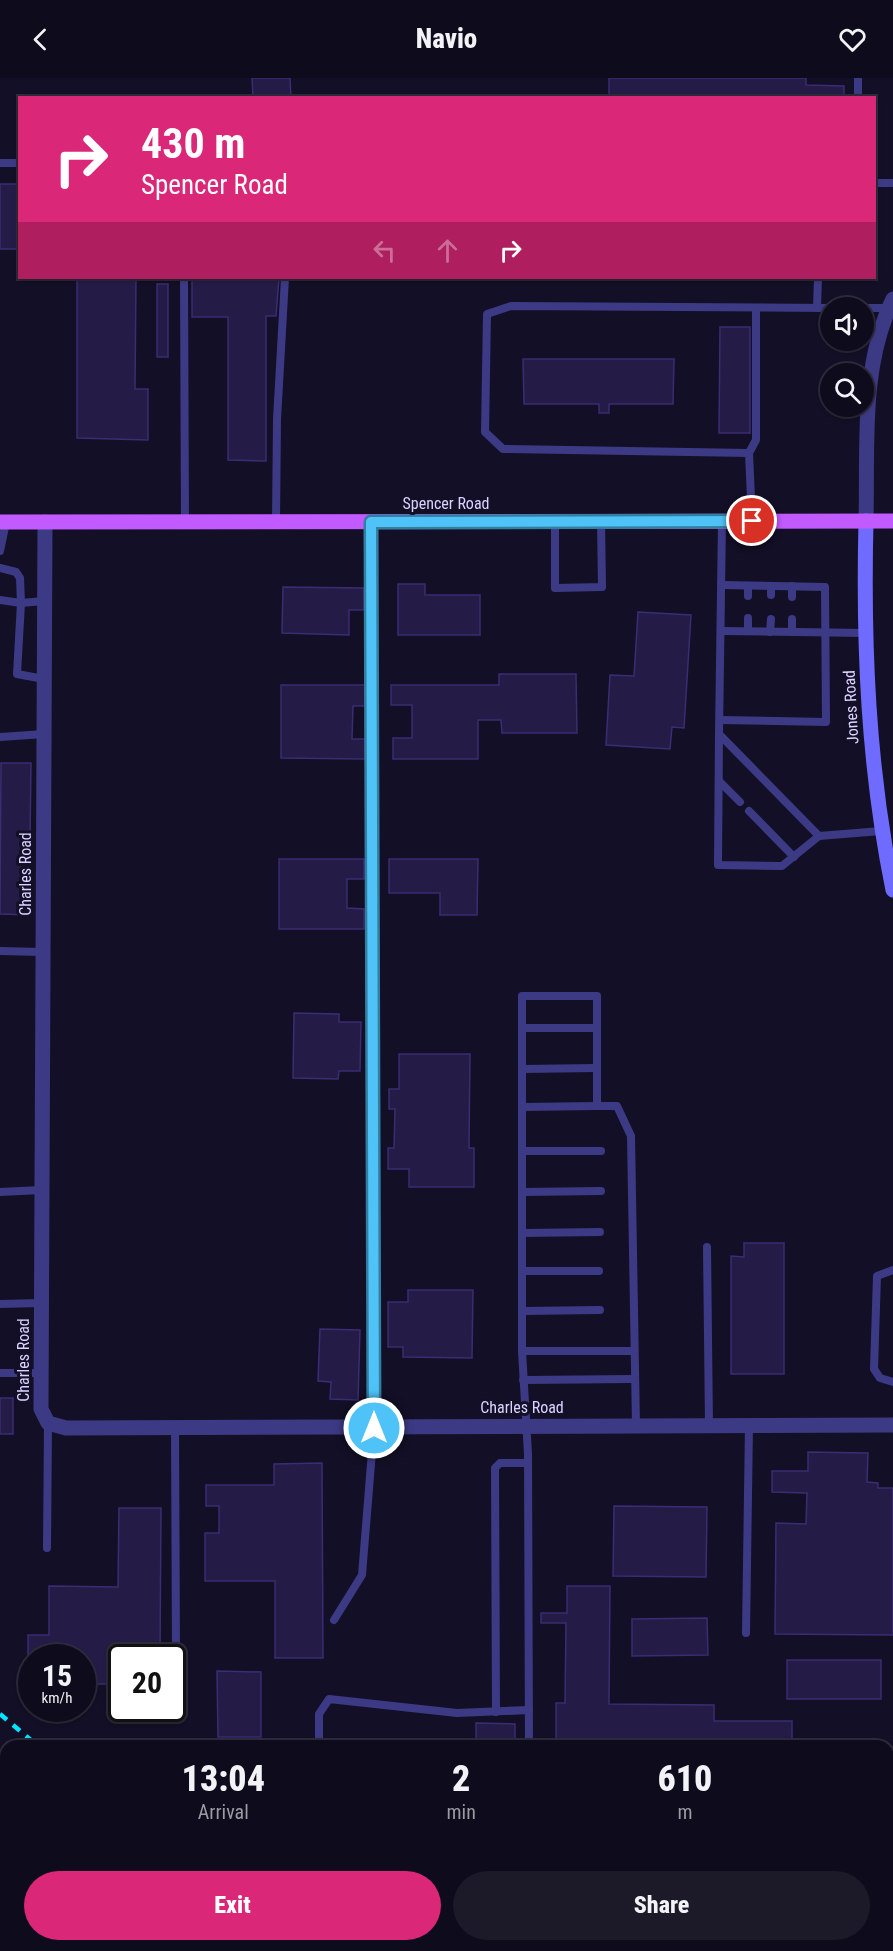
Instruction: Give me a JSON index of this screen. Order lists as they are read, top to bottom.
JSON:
{
  "streets": {
    "main road": ["Spencer Road", "Jones Road"],
    "street": ["Charles Road"]
  },
  "crossings": [
    ["Spencer Road", "Jones Road"],
    ["Spencer Road", "Charles Road"]
  ],
  "page": {
    "header": "Navio",
    "turn": ["430 m", "Spencer Road"],
    "speed": "15 km/h",
    "limit": "20",
    "eta": [
      "13:04",
      "Arrival",
      "2",
      "min",
      "610",
      "m"
    ],
    "buttons": ["Exit", "Share"]
  }
}
